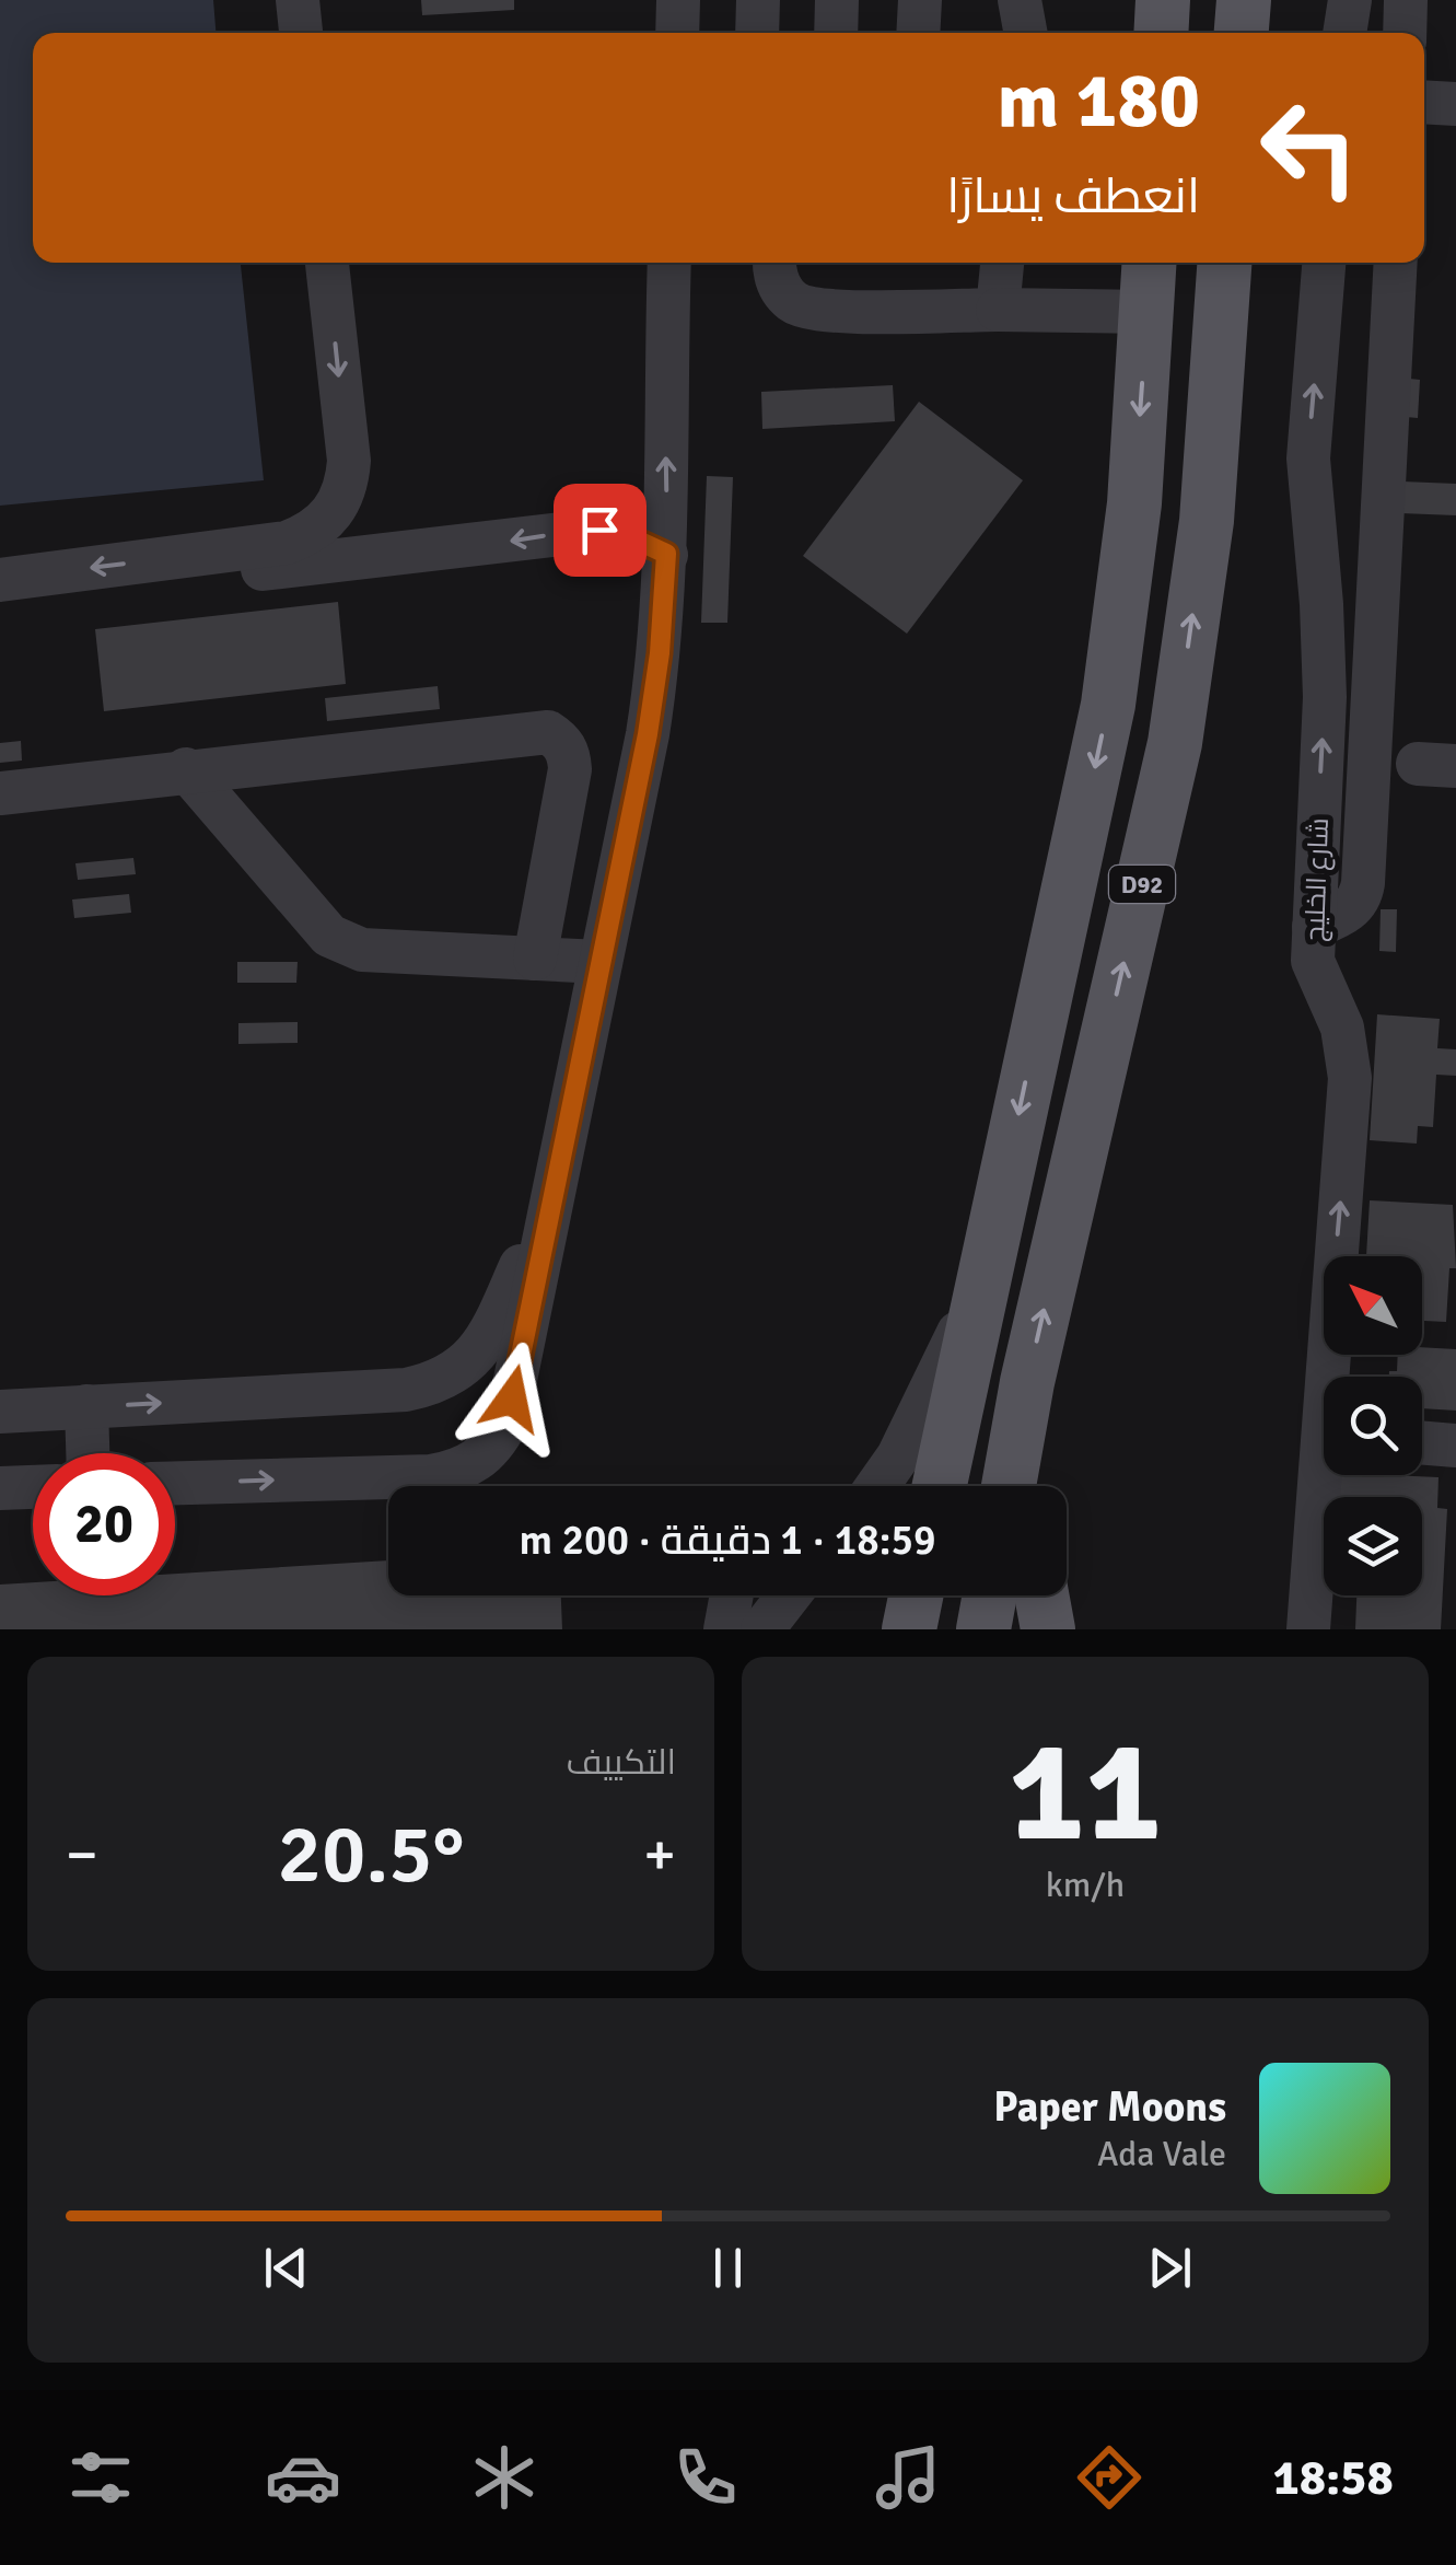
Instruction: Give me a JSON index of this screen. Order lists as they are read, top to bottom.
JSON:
{
  "streets": {
    "main road": ["D92"],
    "street": ["شارع الخليج"]
  },
  "north": "top left",
  "page": {
    "turn": ["180 m", "انعطف يسارًا"],
    "limit": "20",
    "trip": "18:59 · 1 دقيقة · 200 m",
    "tile": [
      ["11", "km/h"],
      "التكييف"
    ],
    "heat": ["−", "20.5°", "+"],
    "song": ["Paper Moons", "Ada Vale"],
    "tabs": "18:58"
  }
}
